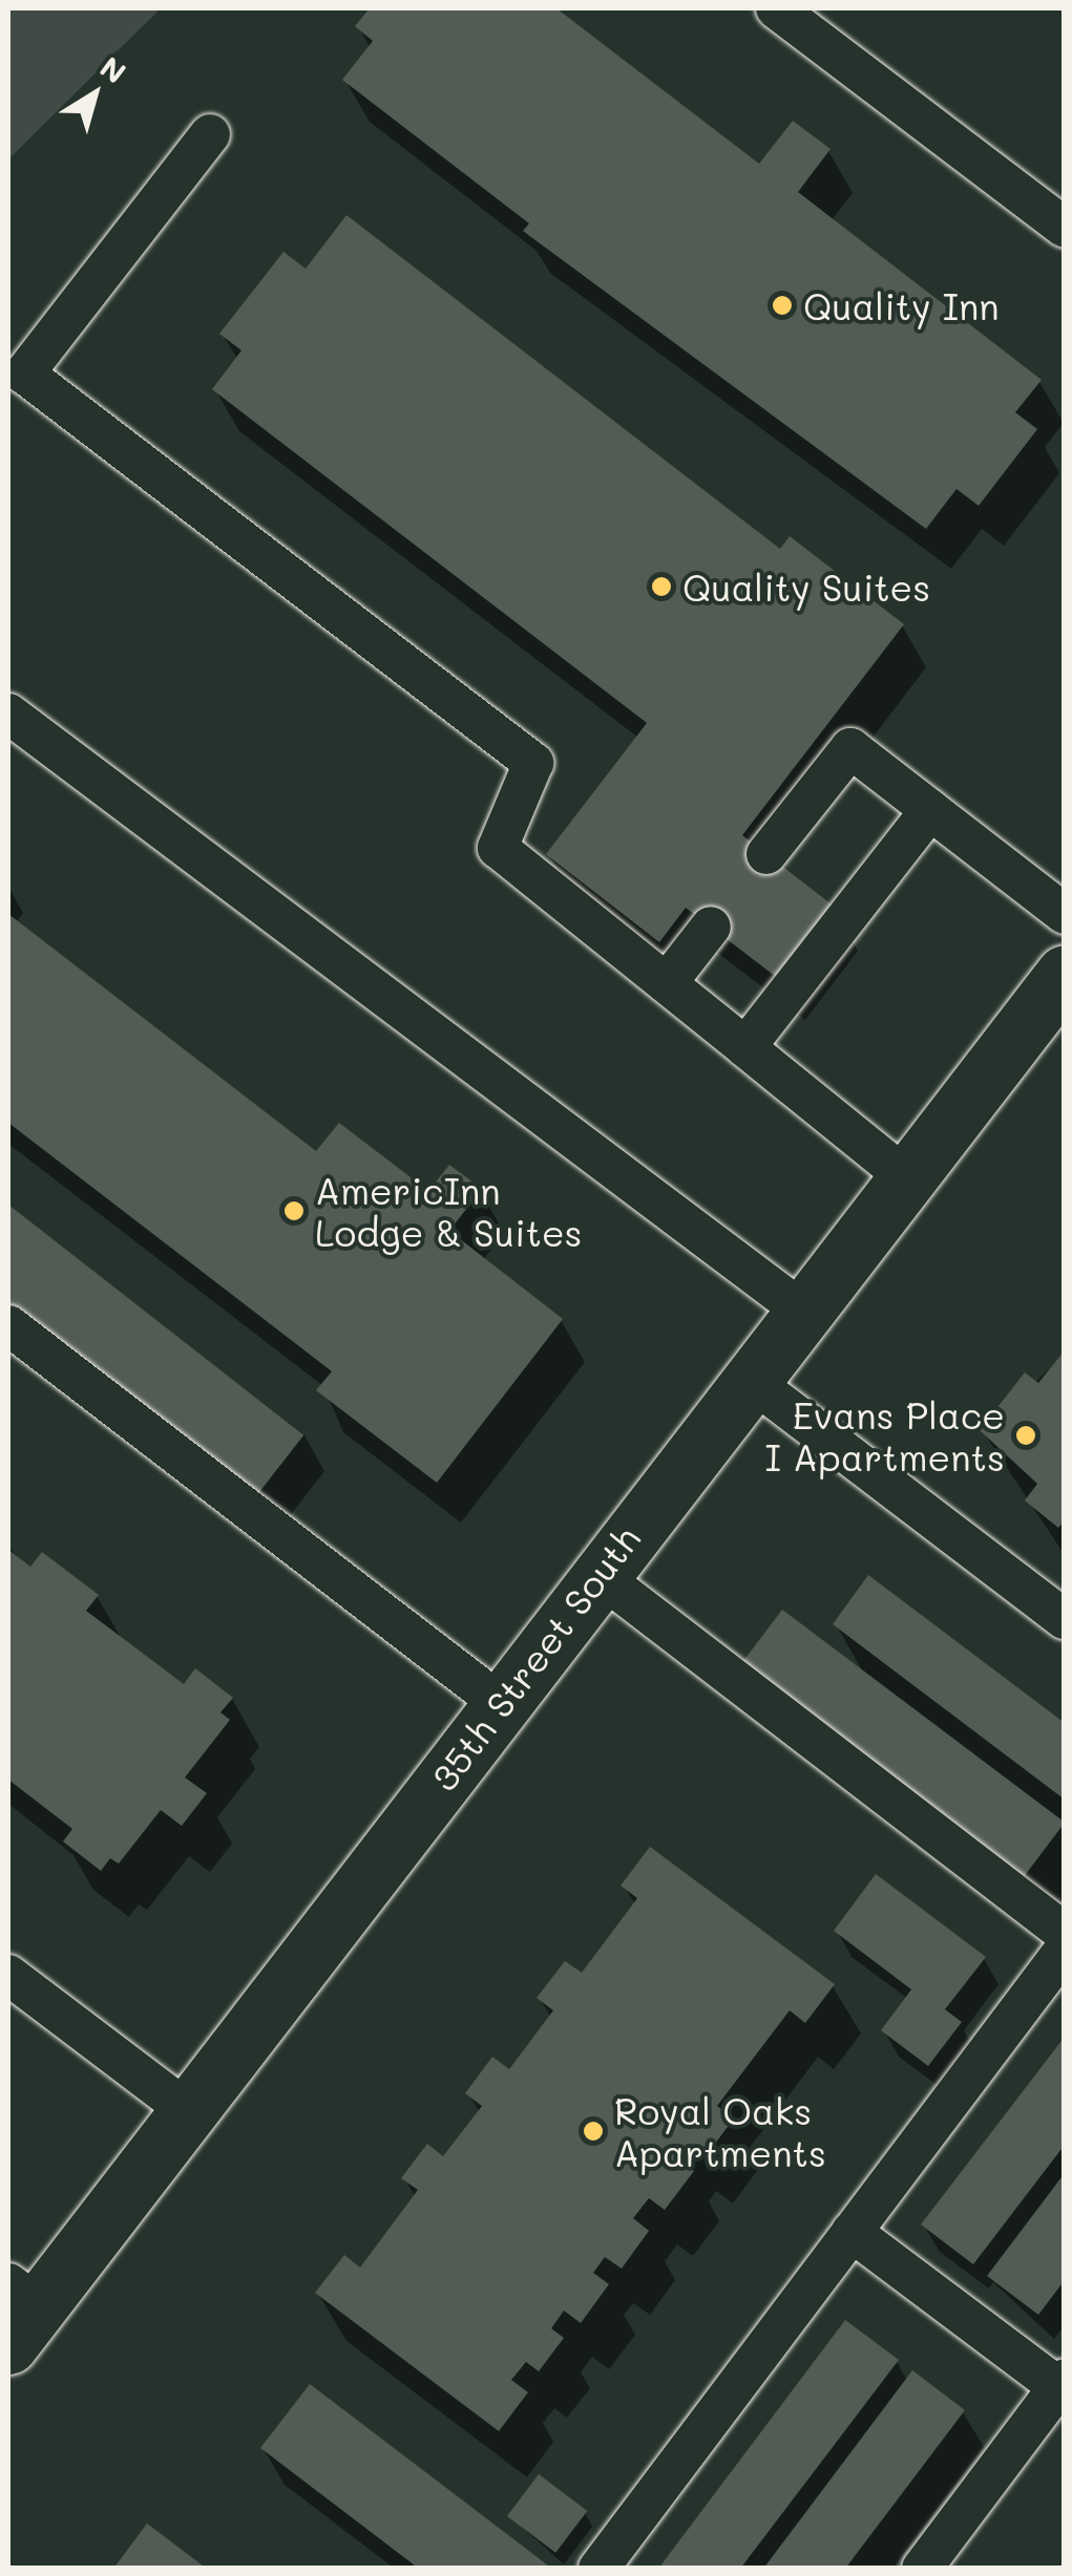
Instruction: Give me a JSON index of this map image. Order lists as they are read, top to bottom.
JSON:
{
  "streets": {
    "street": ["35th Street South"]
  },
  "places": [
    "Quality Inn",
    "Quality Suites",
    "AmericInn Lodge & Suites",
    "Evans Place I Apartments",
    "Royal Oaks Apartments"
  ],
  "north": "top right"
}
